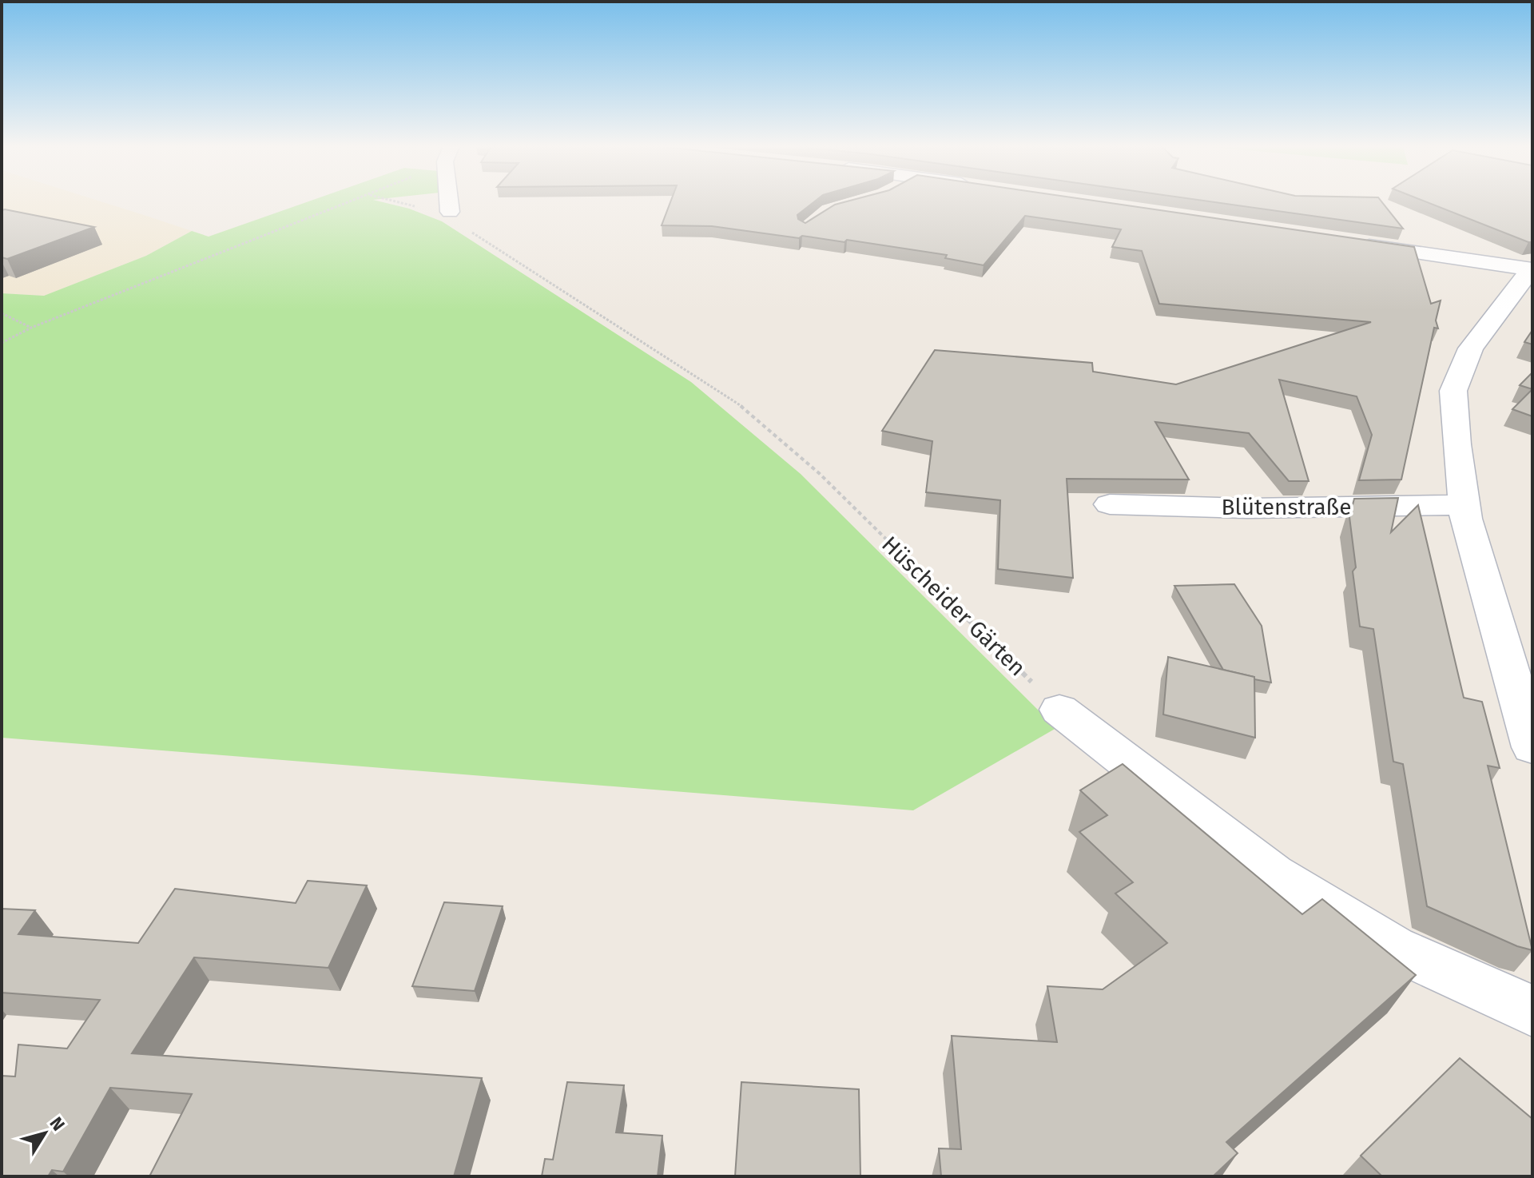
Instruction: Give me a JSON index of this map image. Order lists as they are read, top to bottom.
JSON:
{
  "streets": {
    "street": ["Blütenstraße"],
    "path": ["Hüscheider Gärten"]
  },
  "north": "top right"
}
